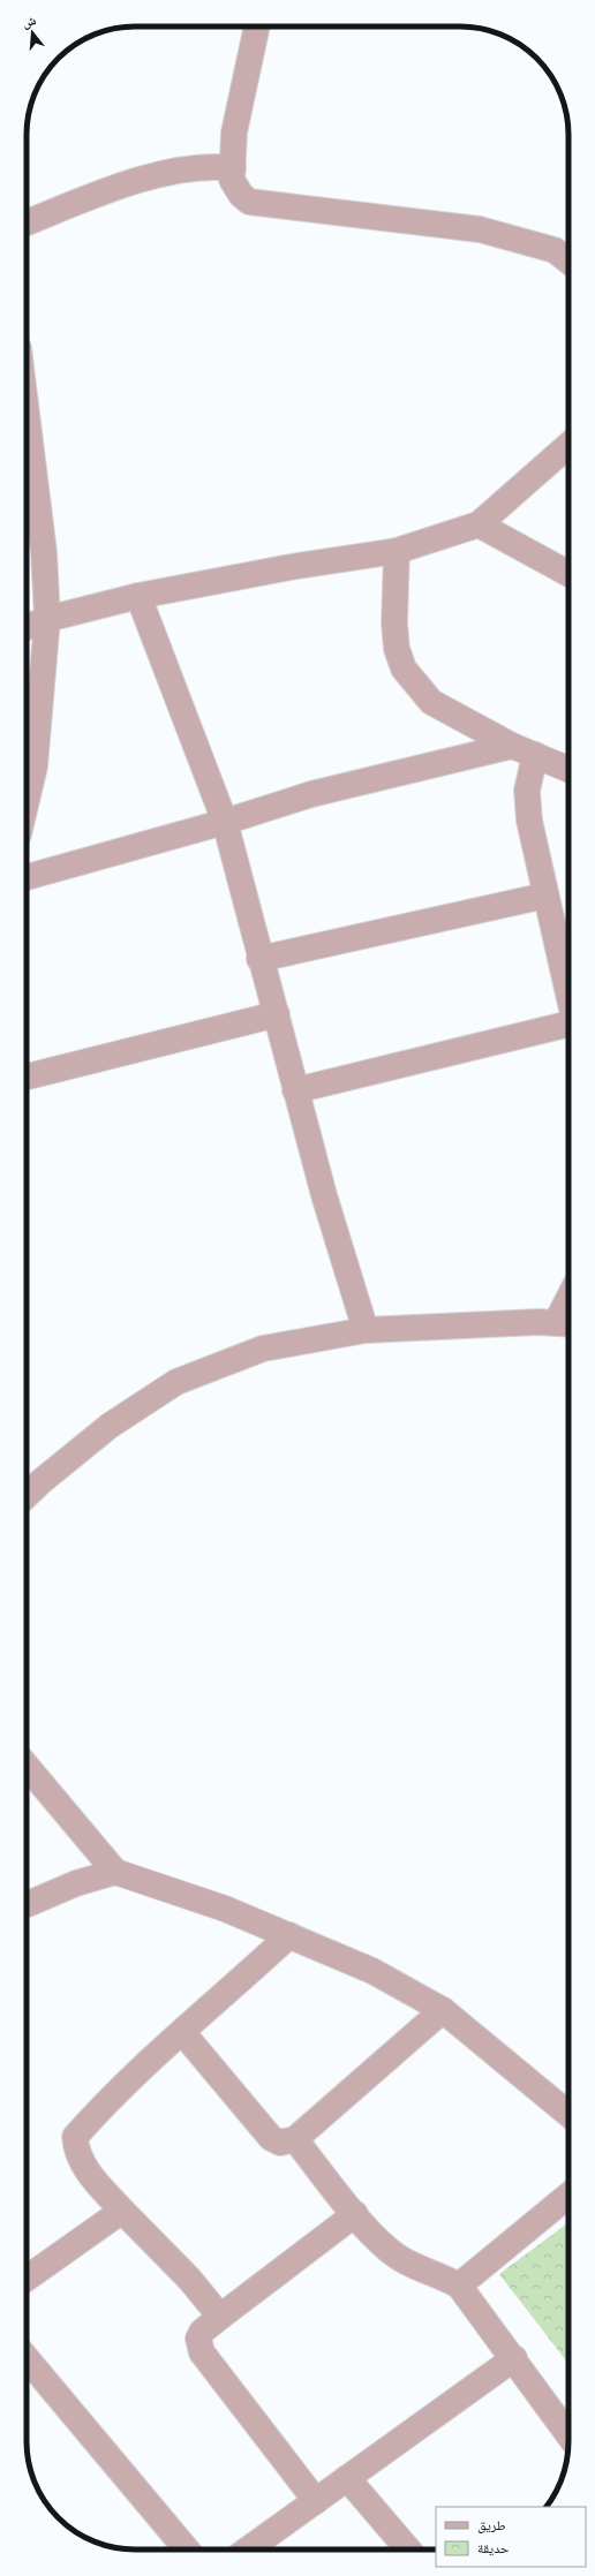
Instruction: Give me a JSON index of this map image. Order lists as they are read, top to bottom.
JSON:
{
  "legend": ["طريق", "حديقة"],
  "north": "top"
}
